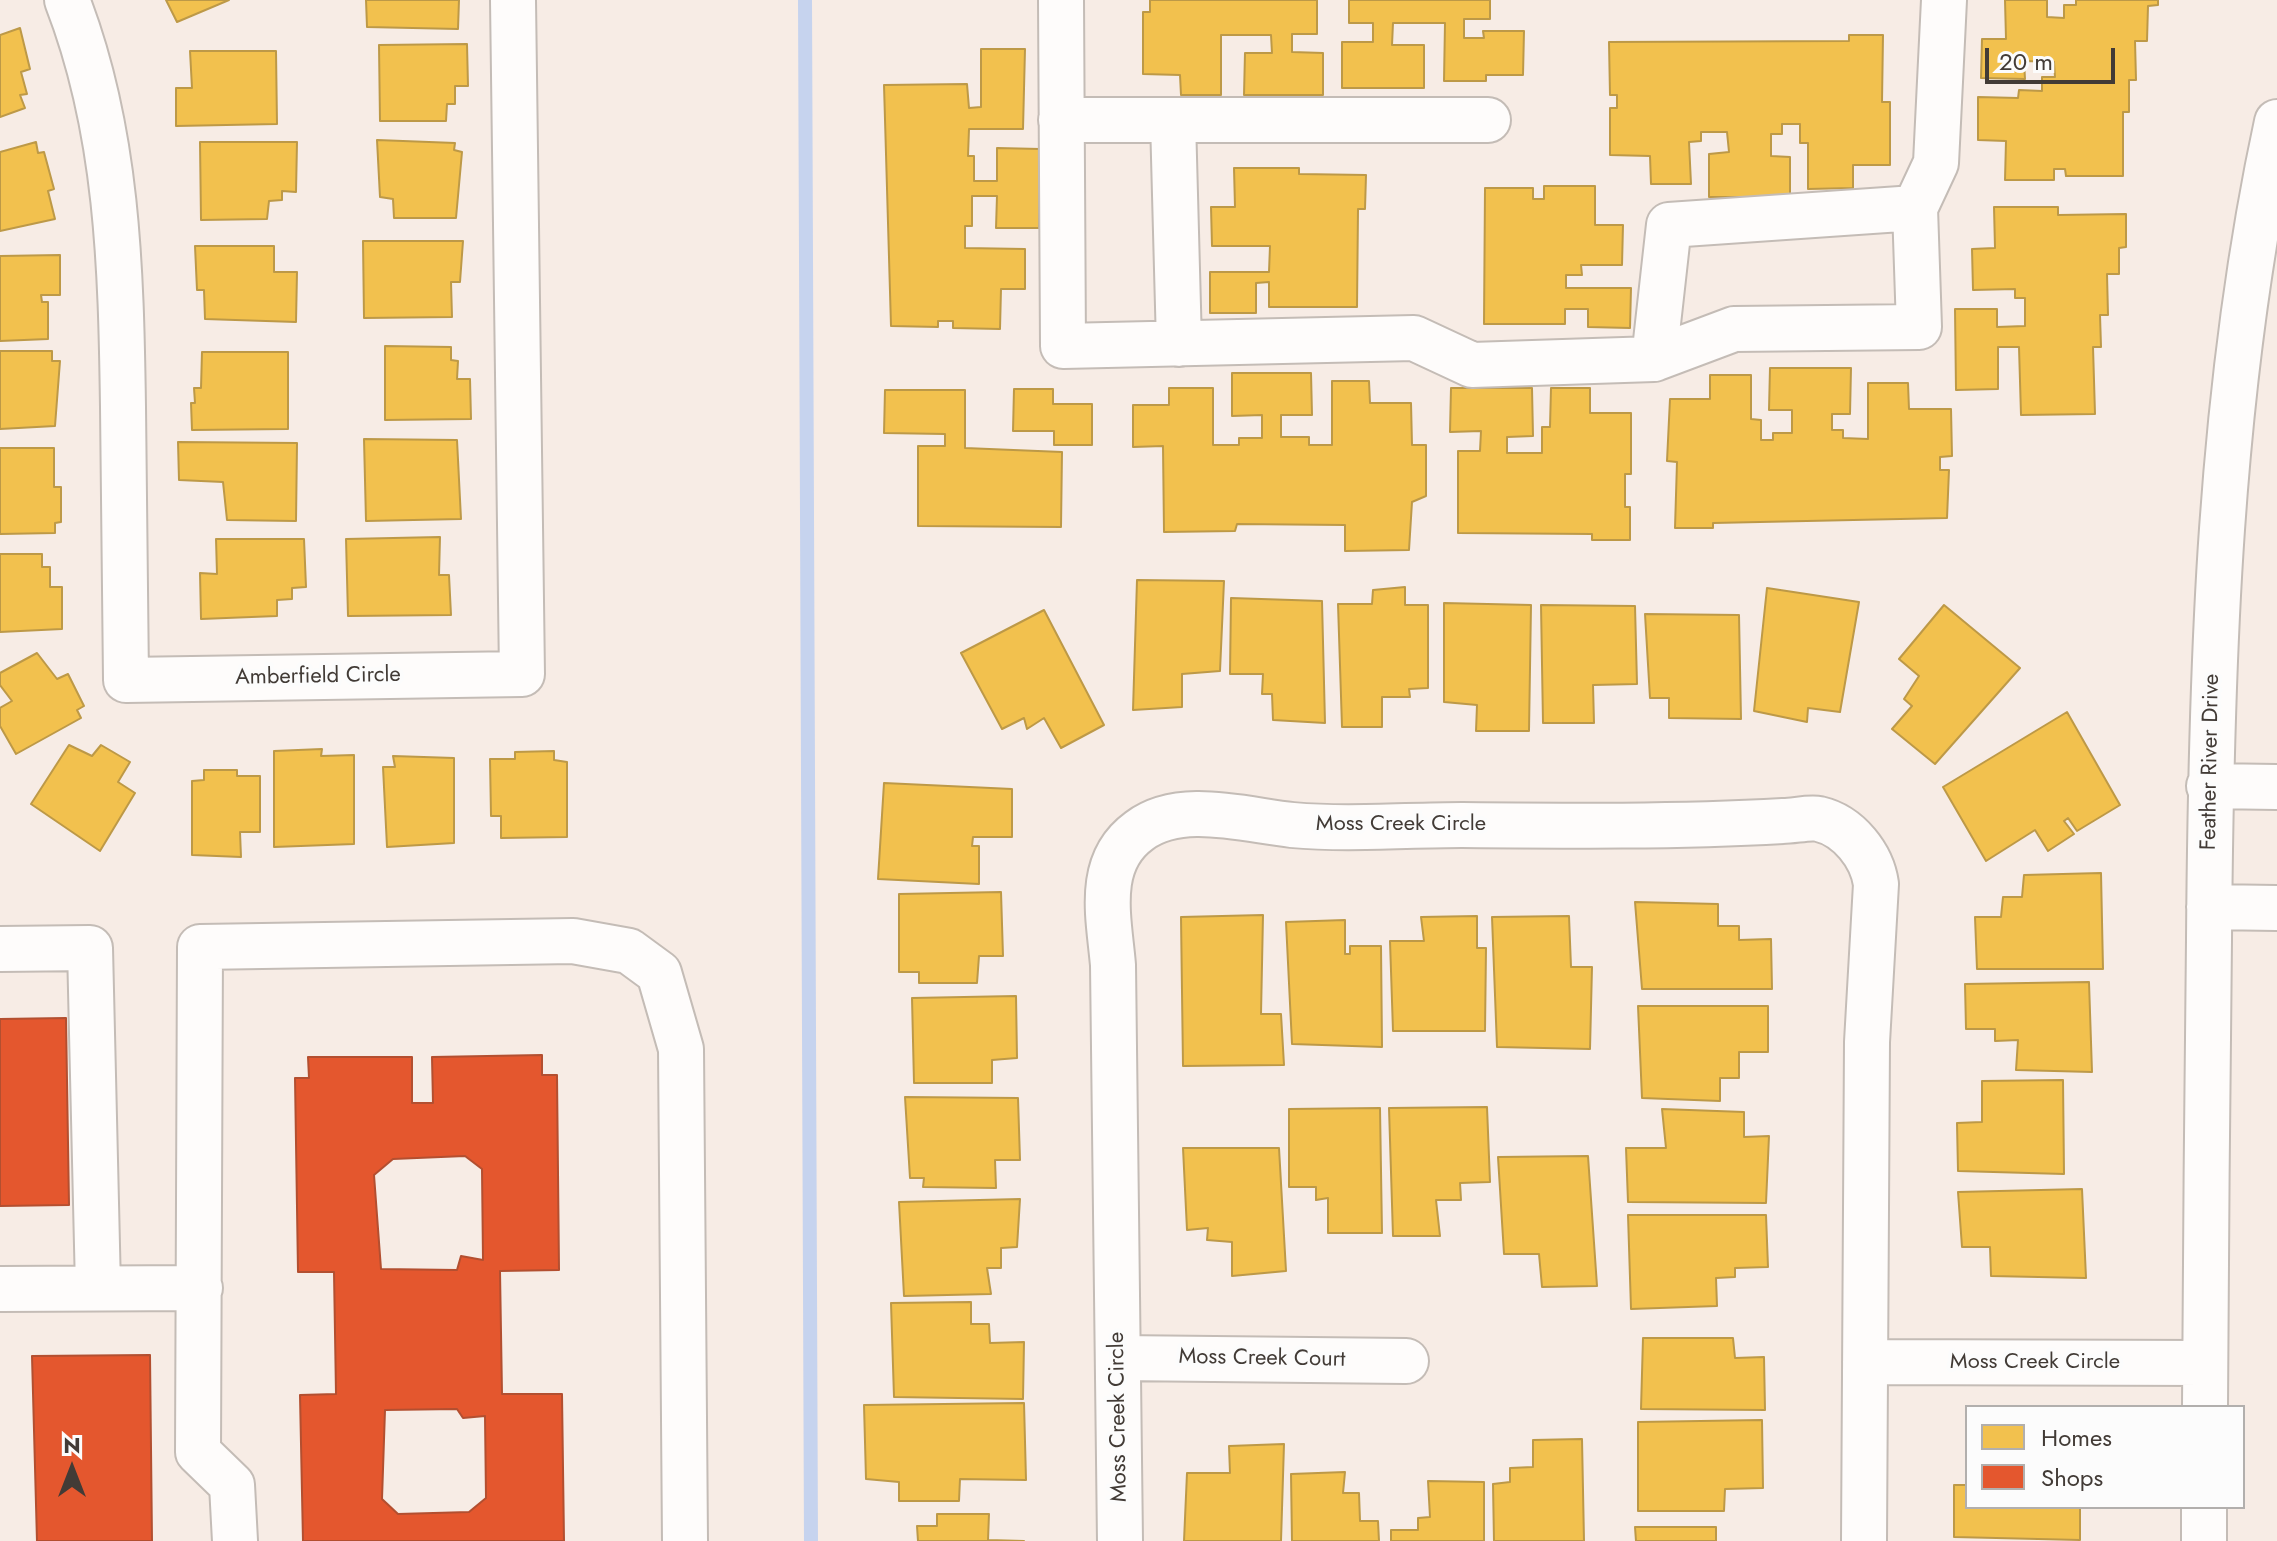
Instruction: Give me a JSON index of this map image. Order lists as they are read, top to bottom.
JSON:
{
  "streets": {
    "street": [
      "Amberfield Circle",
      "Feather River Drive",
      "Moss Creek Circle",
      "Moss Creek Court"
    ]
  },
  "crossings": [
    ["Feather River Drive", "Moss Creek Circle"],
    ["Moss Creek Circle", "Moss Creek Court"]
  ],
  "legend": ["Homes", "Shops"],
  "scale_bar": "20 m",
  "north": "top"
}
